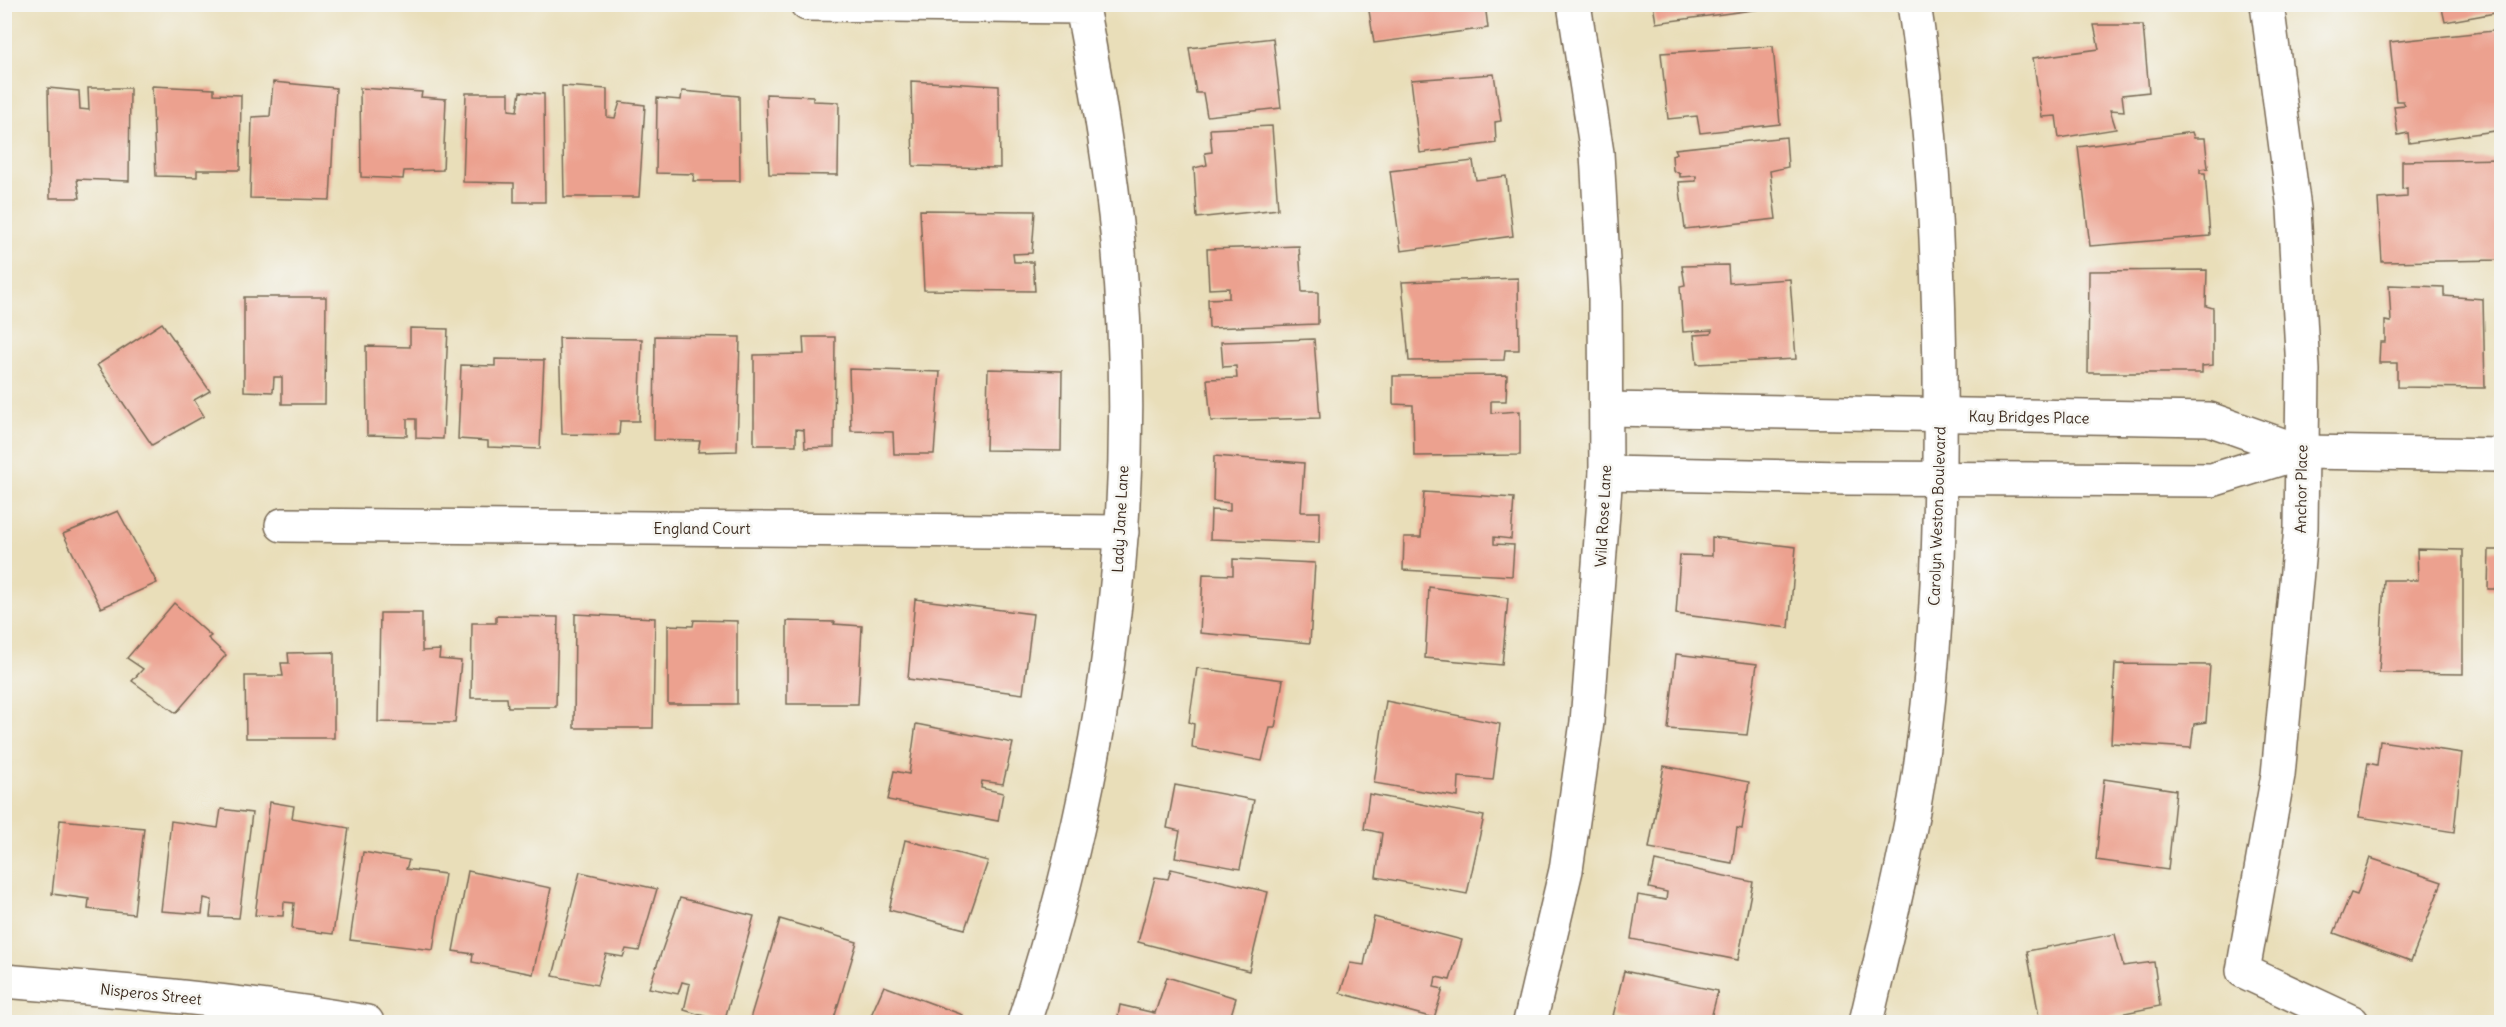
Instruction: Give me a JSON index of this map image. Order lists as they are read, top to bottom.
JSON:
{
  "streets": {
    "street": [
      "Kay Bridges Place",
      "Anchor Place",
      "Wild Rose Lane",
      "Carolyn Weston Boulevard",
      "Lady Jane Lane",
      "England Court",
      "Nisperos Street"
    ]
  },
  "crossings": [
    ["Kay Bridges Place", "Anchor Place"],
    ["Kay Bridges Place", "Wild Rose Lane"],
    ["Kay Bridges Place", "Carolyn Weston Boulevard"],
    ["Lady Jane Lane", "England Court"]
  ]
}
